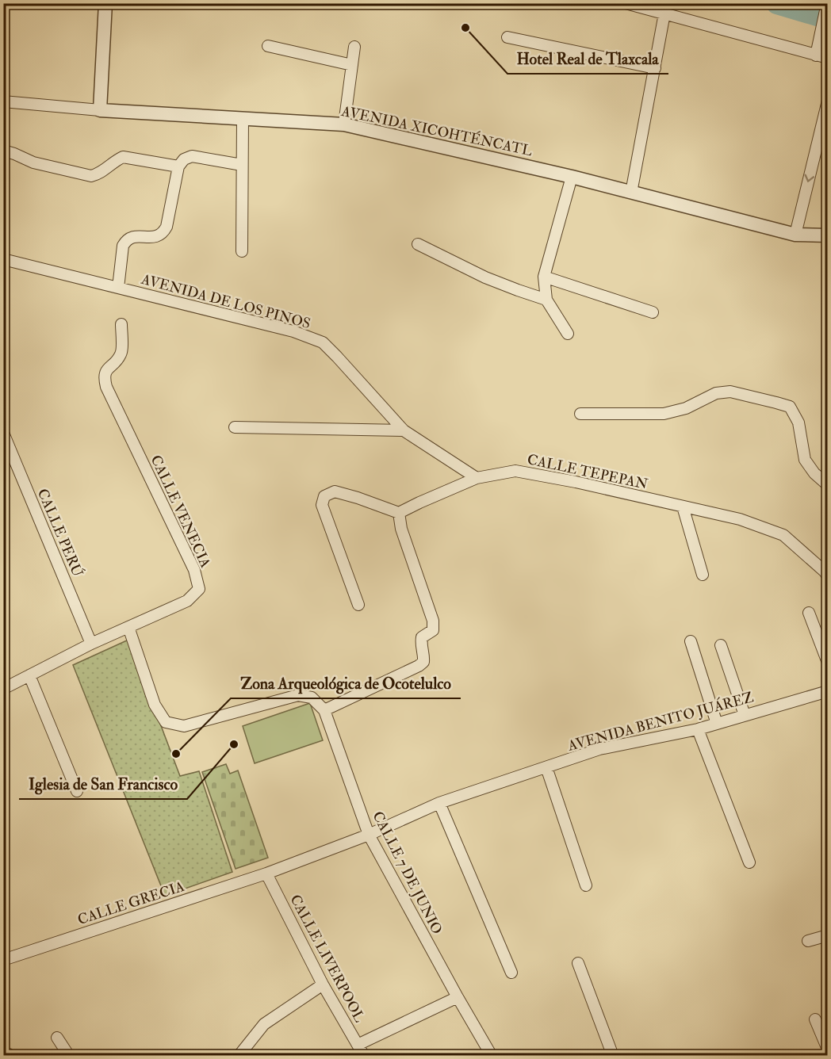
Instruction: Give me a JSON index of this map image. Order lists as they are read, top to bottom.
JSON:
{
  "streets": {
    "street": [
      "AVENIDA XICOHTÉNCATL",
      "AVENIDA DE LOS PINOS",
      "CALLE TEPEPAN",
      "CALLE VENECIA",
      "CALLE PERÚ",
      "AVENIDA BENITO JUÁREZ",
      "CALLE 7 DE JUNIO",
      "CALLE GRECIA",
      "CALLE LIVERPOOL"
    ]
  },
  "crossings": [
    ["AVENIDA DE LOS PINOS", "CALLE TEPEPAN"],
    ["CALLE VENECIA", "CALLE PERÚ"],
    ["CALLE VENECIA", "CALLE 7 DE JUNIO"],
    ["AVENIDA BENITO JUÁREZ", "CALLE 7 DE JUNIO"],
    ["AVENIDA BENITO JUÁREZ", "CALLE GRECIA"],
    ["CALLE 7 DE JUNIO", "CALLE GRECIA"],
    ["CALLE GRECIA", "CALLE LIVERPOOL"]
  ],
  "places": ["Hotel Real de Tlaxcala", "Iglesia de San Francisco", "Zona Arqueológica de Ocotelulco"]
}
